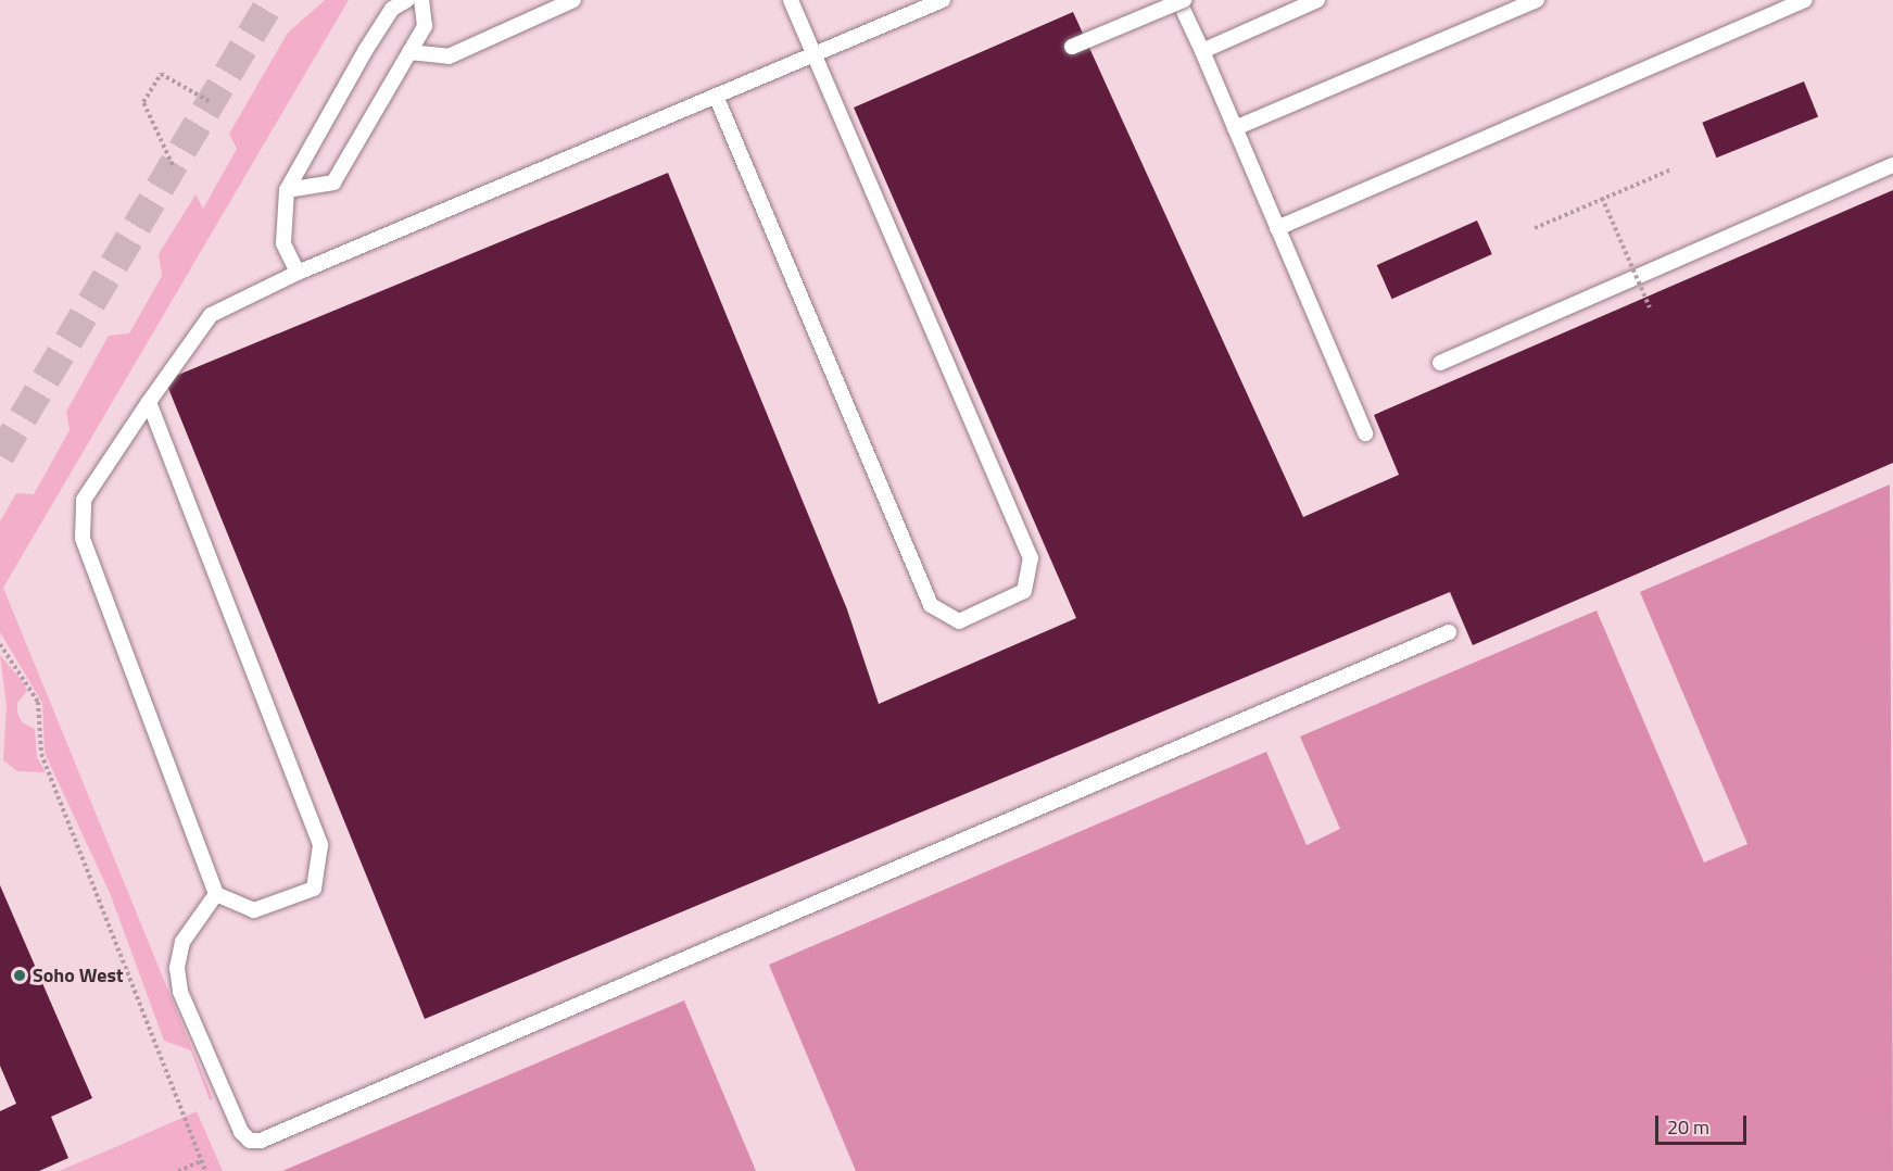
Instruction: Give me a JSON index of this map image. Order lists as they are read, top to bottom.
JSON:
{
  "places": ["Soho West"],
  "scale_bar": "20 m"
}
